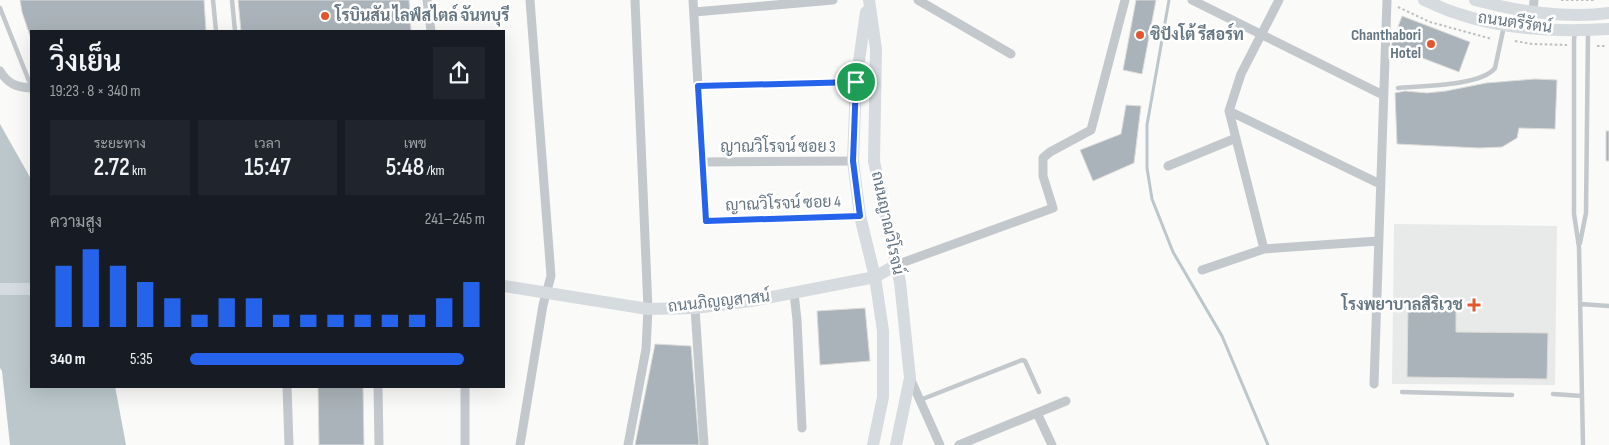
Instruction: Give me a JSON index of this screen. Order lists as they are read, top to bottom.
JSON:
{
  "streets": {
    "main road": ["ถนนตรีรัตน์", "ถนนญาณวิโรจน์", "ถนนภิญญสาสน์"],
    "street": ["ญาณวิโรจน์ ซอย 3", "ญาณวิโรจน์ ซอย 4"]
  },
  "crossings": [
    ["ญาณวิโรจน์ ซอย 3", "ญาณวิโรจน์ ซอย 4"],
    ["ญาณวิโรจน์ ซอย 3", "ถนนญาณวิโรจน์"],
    ["ญาณวิโรจน์ ซอย 4", "ถนนญาณวิโรจน์"],
    ["ถนนญาณวิโรจน์", "ถนนภิญญสาสน์"]
  ],
  "places": {
    "other": ["โรบินสัน ไลฟ์สไตล์ จันทบุรี", "ชิปังโต้ รีสอร์ท", "Chanthabori Hotel"],
    "health": ["โรงพยาบาลสิริเวช"]
  },
  "page": {
    "heading": ["วิ่งเย็น", "19:23 · 8 × 340 m"],
    "stats": [
      ["ระยะทาง", "2.72 km"],
      ["เวลา", "15:47"],
      ["เพซ", "5:48 /km"]
    ],
    "chart": ["ความสูง", "241–245 m"],
    "list": [
      {
        "name": "340 m",
        "note": "5:35"
      }
    ]
  }
}
